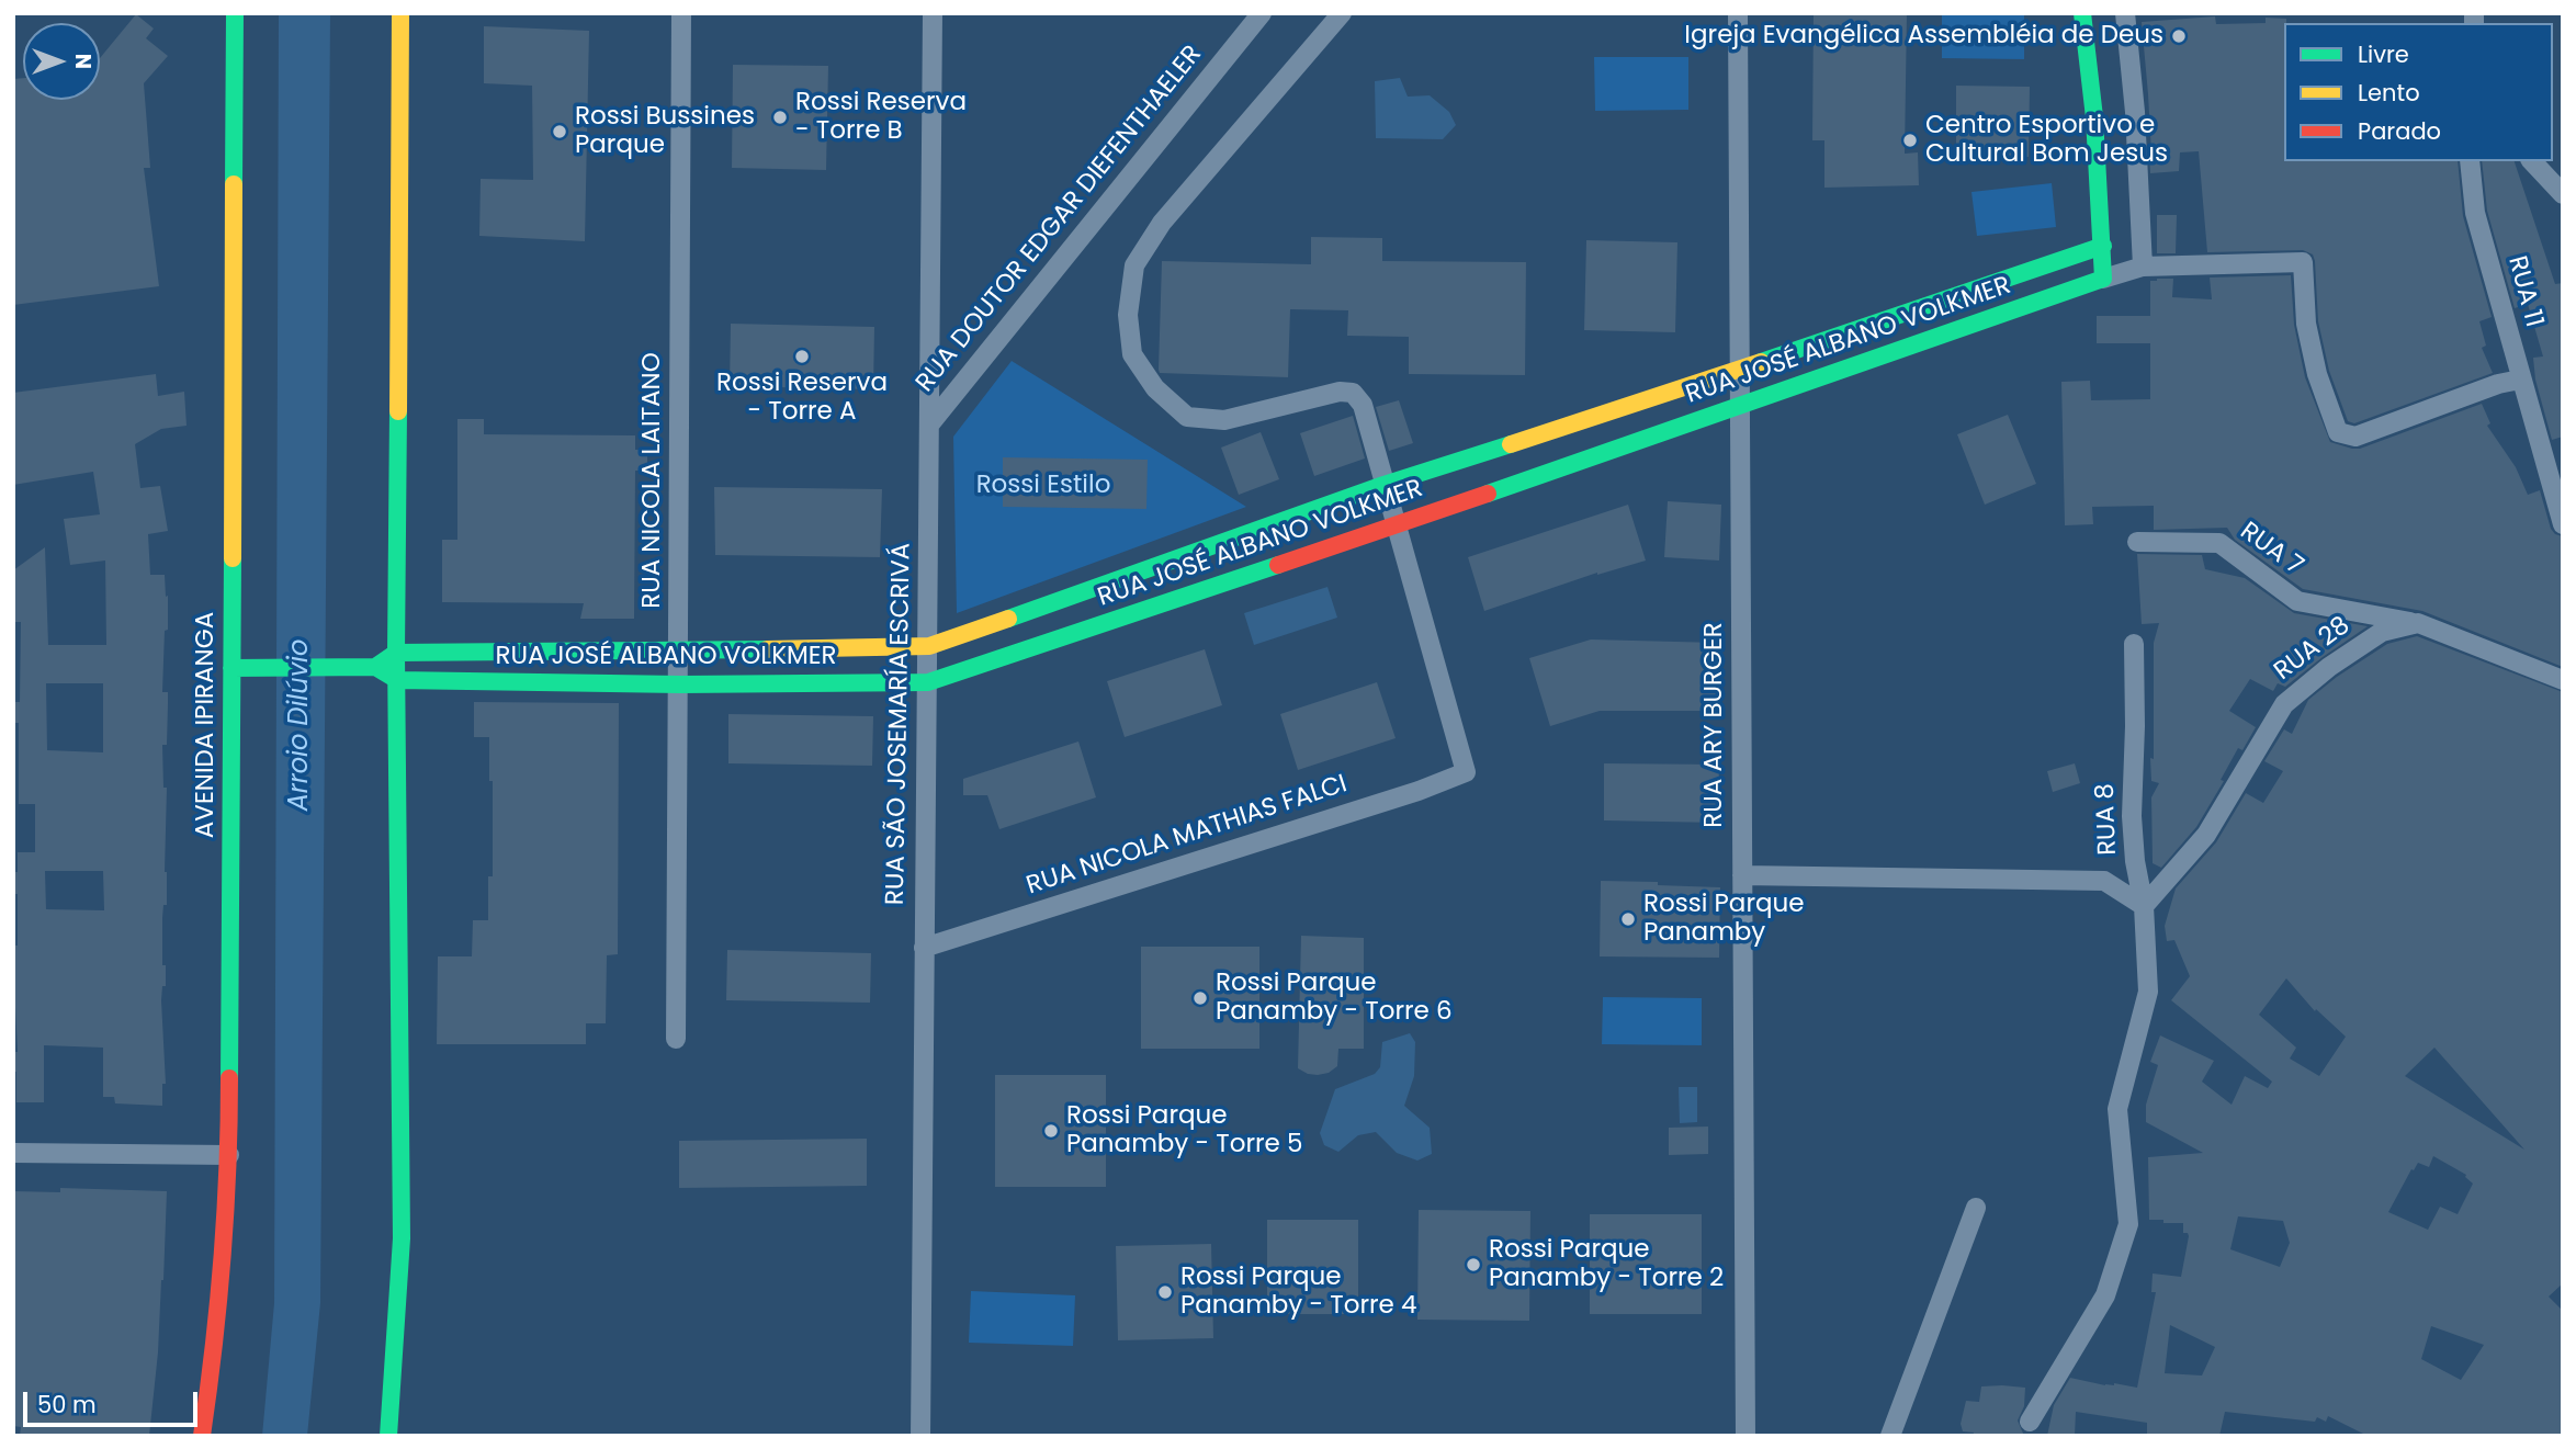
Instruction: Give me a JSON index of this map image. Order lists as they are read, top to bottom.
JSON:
{
  "streets": {
    "street": [
      "RUA DOUTOR EDGAR DIEFENTHAELER",
      "RUA 11",
      "RUA JOSÉ ALBANO VOLKMER",
      "RUA NICOLA LAITANO",
      "RUA 7",
      "RUA 28",
      "RUA SÃO JOSEMARÍA ESCRIVÁ",
      "AVENIDA IPIRANGA",
      "RUA ARY BURGER",
      "RUA 8",
      "RUA NICOLA MATHIAS FALCI"
    ]
  },
  "crossings": [
    ["RUA DOUTOR EDGAR DIEFENTHAELER", "RUA SÃO JOSEMARÍA ESCRIVÁ"],
    ["RUA JOSÉ ALBANO VOLKMER", "RUA NICOLA LAITANO"],
    ["RUA JOSÉ ALBANO VOLKMER", "RUA SÃO JOSEMARÍA ESCRIVÁ"],
    ["RUA JOSÉ ALBANO VOLKMER", "RUA ARY BURGER"],
    ["RUA JOSÉ ALBANO VOLKMER", "RUA NICOLA MATHIAS FALCI"],
    ["RUA 7", "RUA 28"],
    ["RUA 28", "RUA 8"],
    ["RUA SÃO JOSEMARÍA ESCRIVÁ", "RUA NICOLA MATHIAS FALCI"]
  ],
  "water": ["Arroio Dilúvio"],
  "parks": ["Rossi Estilo"],
  "places": [
    "Igreja Evangélica Assembléia de Deus",
    "Rossi Reserva - Torre B",
    "Rossi Bussines Parque",
    "Centro Esportivo e Cultural Bom Jesus",
    "Rossi Reserva - Torre A",
    "Rossi Parque Panamby",
    "Rossi Parque Panamby - Torre 6",
    "Rossi Parque Panamby - Torre 5",
    "Rossi Parque Panamby - Torre 2",
    "Rossi Parque Panamby - Torre 4"
  ],
  "legend": ["Livre", "Lento", "Parado"],
  "scale_bar": "50 m",
  "north": "right"
}
